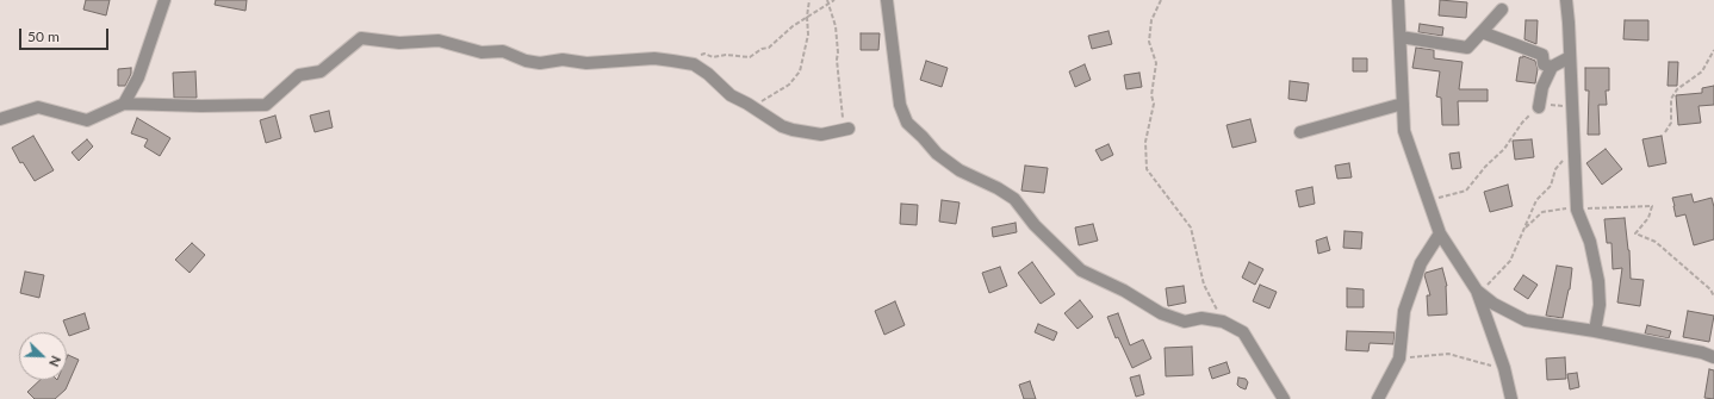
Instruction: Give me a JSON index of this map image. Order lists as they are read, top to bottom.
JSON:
{
  "scale_bar": "50 m",
  "north": "bottom right"
}
